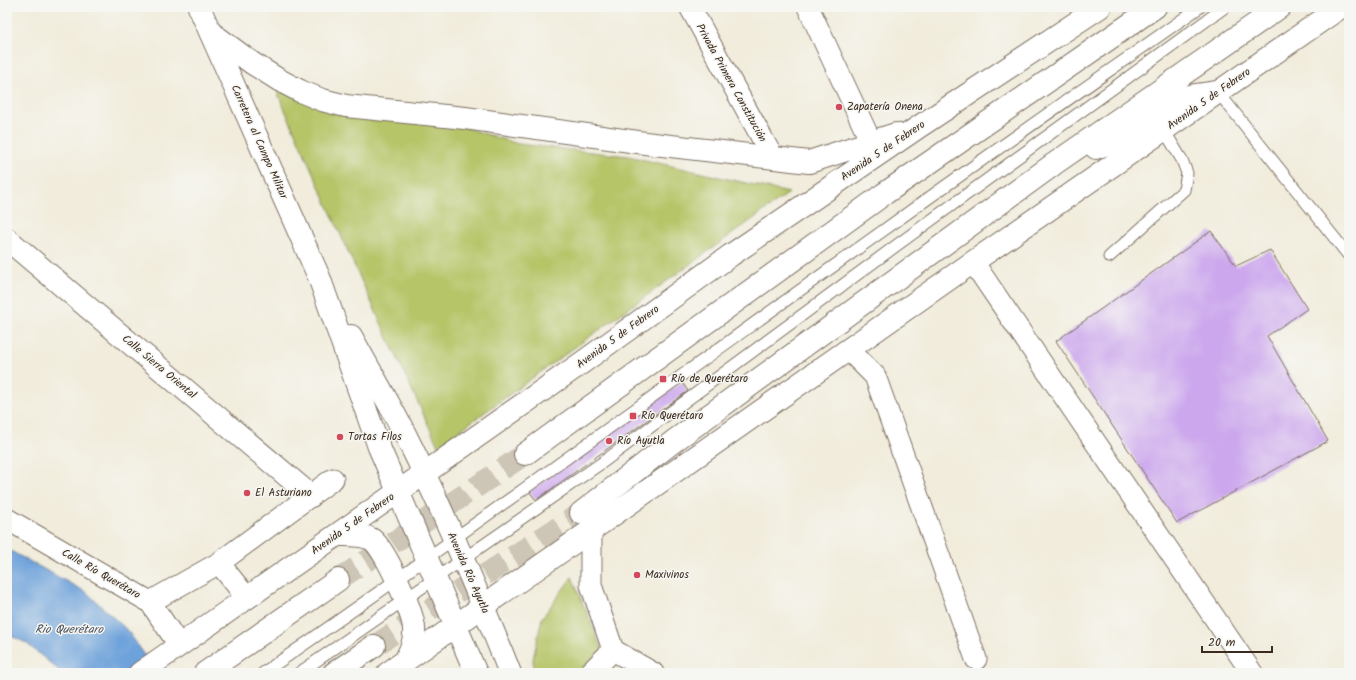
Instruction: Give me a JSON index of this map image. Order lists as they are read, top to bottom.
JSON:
{
  "streets": {
    "main road": [
      "Avenida 5 de Febrero",
      "Carretera al Campo Militar",
      "Calle Sierra Oriental",
      "Avenida Río Ayutla"
    ],
    "street": ["Privada Primera Constitución", "Calle Río Querétaro"]
  },
  "crossings": [
    ["Avenida 5 de Febrero", "Carretera al Campo Militar"],
    ["Avenida 5 de Febrero", "Avenida Río Ayutla"],
    ["Avenida 5 de Febrero", "Calle Río Querétaro"],
    ["Carretera al Campo Militar", "Avenida Río Ayutla"]
  ],
  "water": ["Rio Querétaro"],
  "places": {
    "other": [
      "Zapatería Onena",
      "Tortas Filos",
      "Río Ayutla",
      "El Asturiano",
      "Maxivinos"
    ],
    "transit": ["Río de Querétaro", "Río Querétaro"]
  },
  "scale_bar": "20 m"
}
